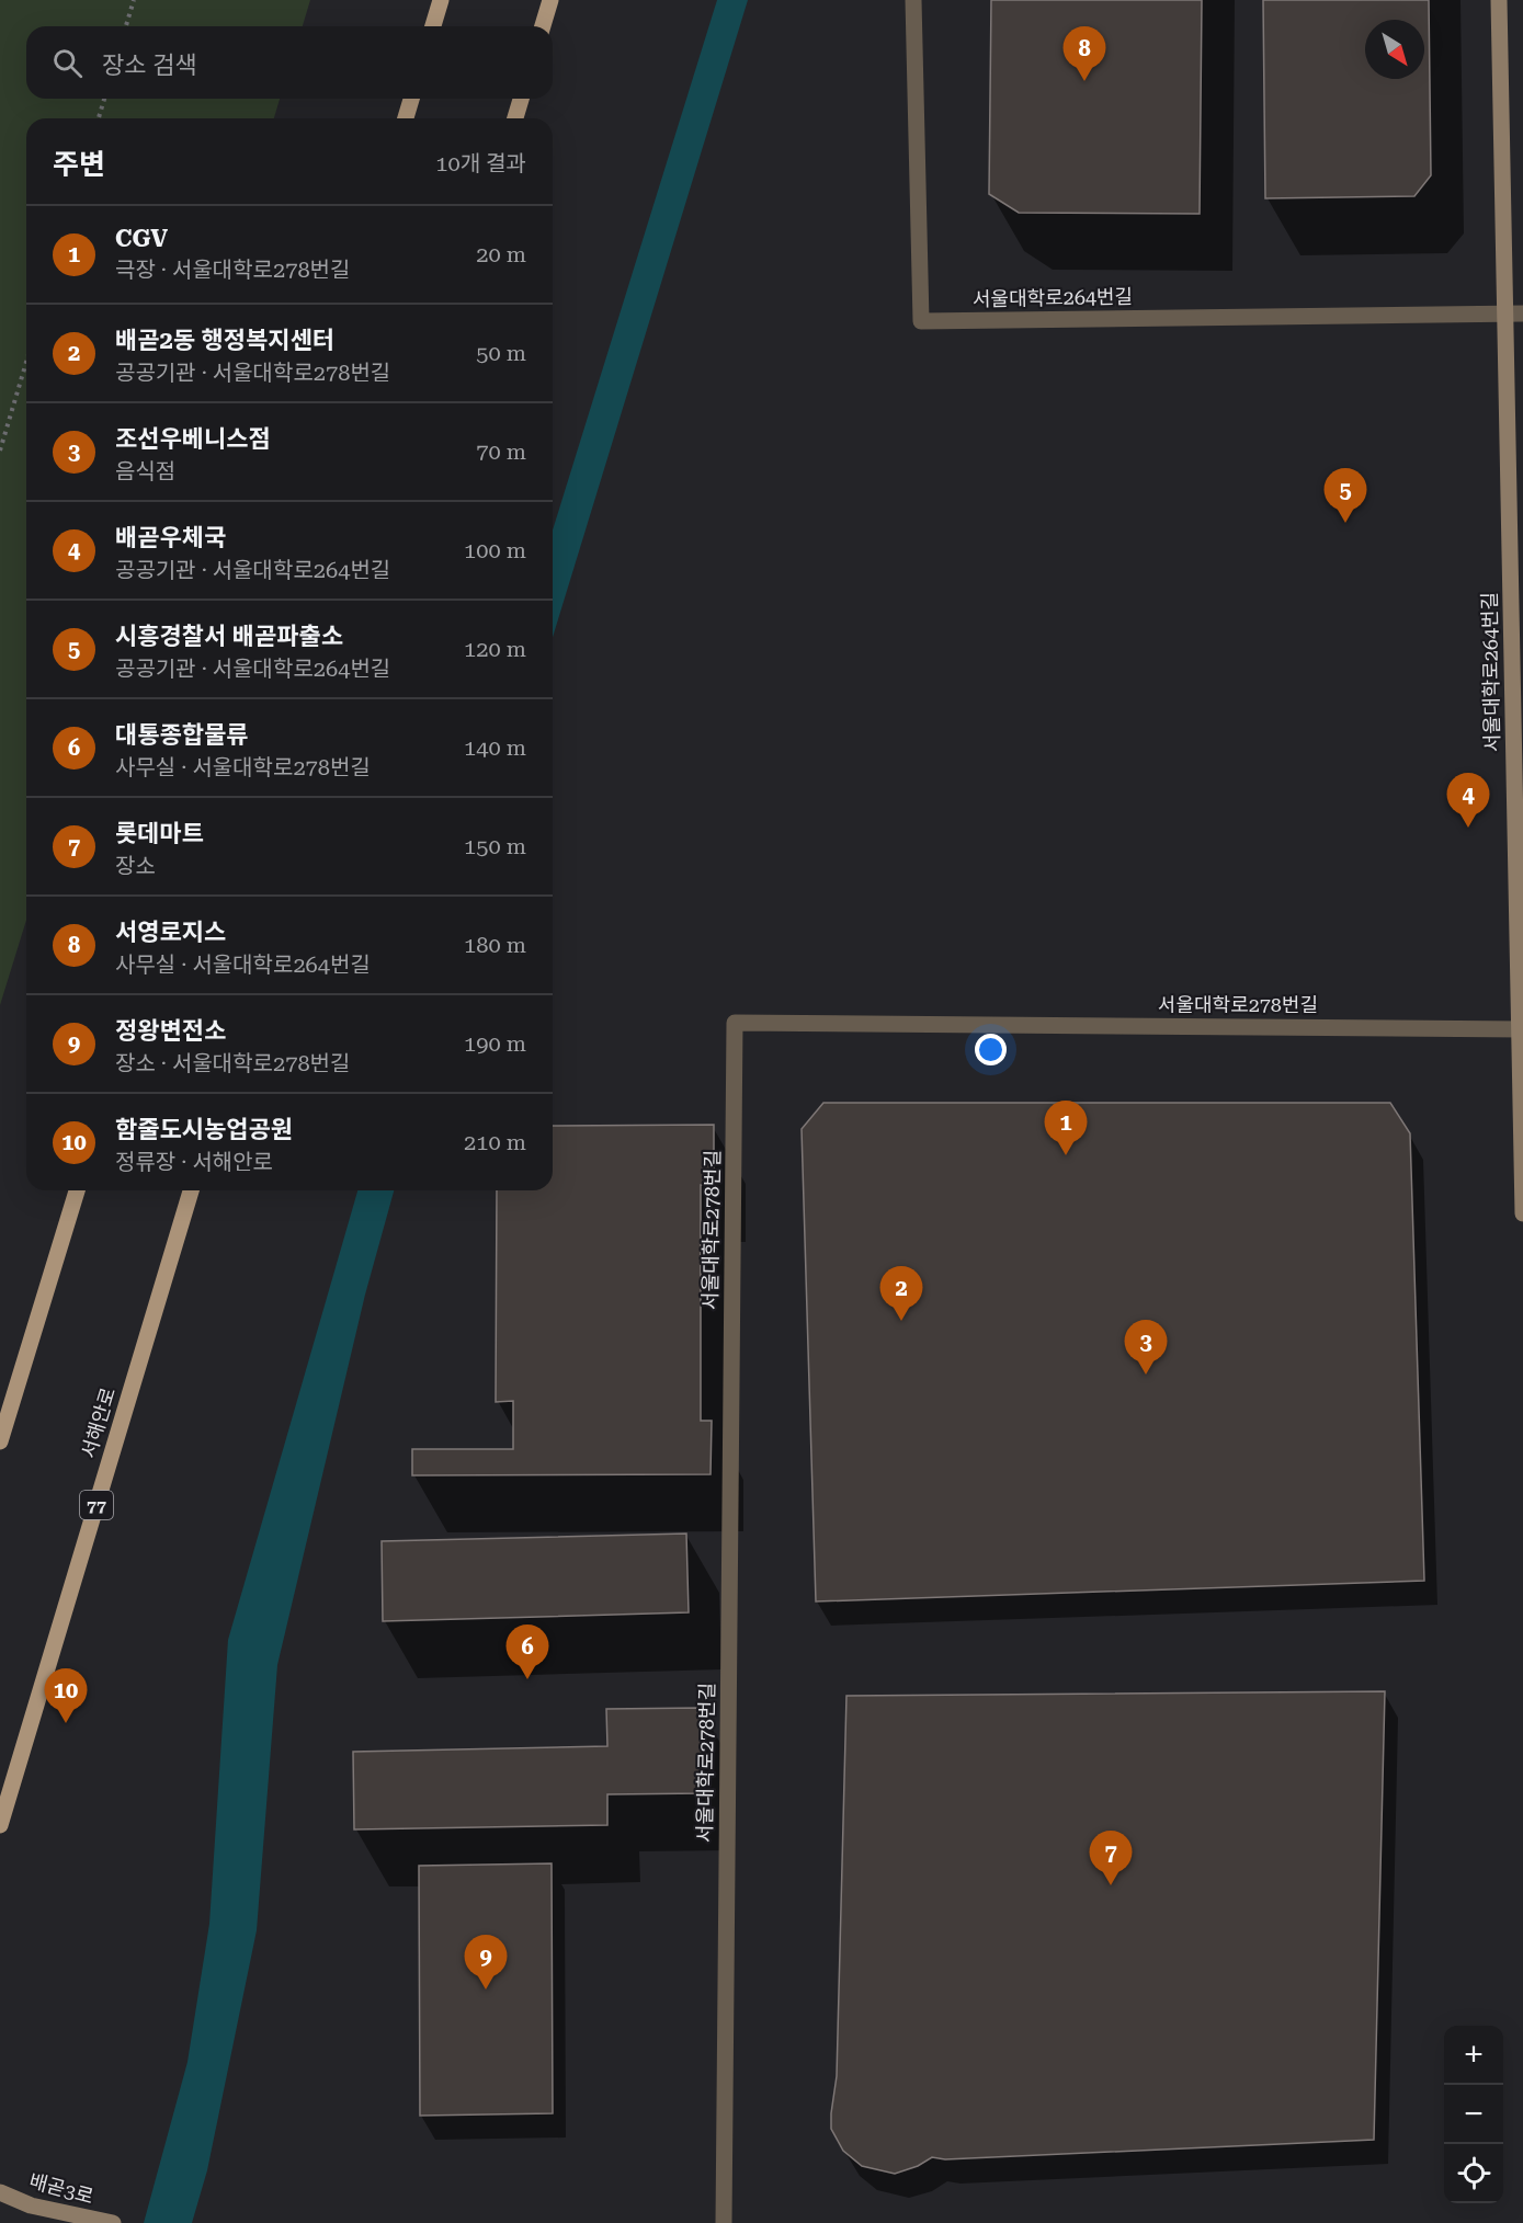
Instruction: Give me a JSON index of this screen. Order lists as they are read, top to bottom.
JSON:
{
  "streets": {
    "main road": [
      "서울대학로264번길",
      "서해안로",
      "77",
      "배곧3로"
    ],
    "street": ["서울대학로278번길"]
  },
  "crossings": [
    ["서울대학로264번길", "서울대학로278번길"]
  ],
  "north": "bottom right",
  "page": {
    "pins": [
      "8",
      "5",
      "4",
      "1",
      "2",
      "3",
      "6",
      "10",
      "7",
      "9"
    ],
    "search": "장소 검색",
    "heading": ["주변", "10개 결과"],
    "list": [
      {
        "mark": "1",
        "name": "CGV",
        "note": "극장 · 서울대학로278번길",
        "value": "20 m"
      },
      {
        "mark": "2",
        "name": "배곧2동 행정복지센터",
        "note": "공공기관 · 서울대학로278번길",
        "value": "50 m"
      },
      {
        "mark": "3",
        "name": "조선우베니스점",
        "note": "음식점",
        "value": "70 m"
      },
      {
        "mark": "4",
        "name": "배곧우체국",
        "note": "공공기관 · 서울대학로264번길",
        "value": "100 m"
      },
      {
        "mark": "5",
        "name": "시흥경찰서 배곧파출소",
        "note": "공공기관 · 서울대학로264번길",
        "value": "120 m"
      },
      {
        "mark": "6",
        "name": "대통종합물류",
        "note": "사무실 · 서울대학로278번길",
        "value": "140 m"
      },
      {
        "mark": "7",
        "name": "롯데마트",
        "note": "장소",
        "value": "150 m"
      },
      {
        "mark": "8",
        "name": "서영로지스",
        "note": "사무실 · 서울대학로264번길",
        "value": "180 m"
      },
      {
        "mark": "9",
        "name": "정왕변전소",
        "note": "장소 · 서울대학로278번길",
        "value": "190 m"
      },
      {
        "mark": "10",
        "name": "함줄도시농업공원",
        "note": "정류장 · 서해안로",
        "value": "210 m"
      }
    ],
    "map_buttons": ["+", "−"]
  }
}
